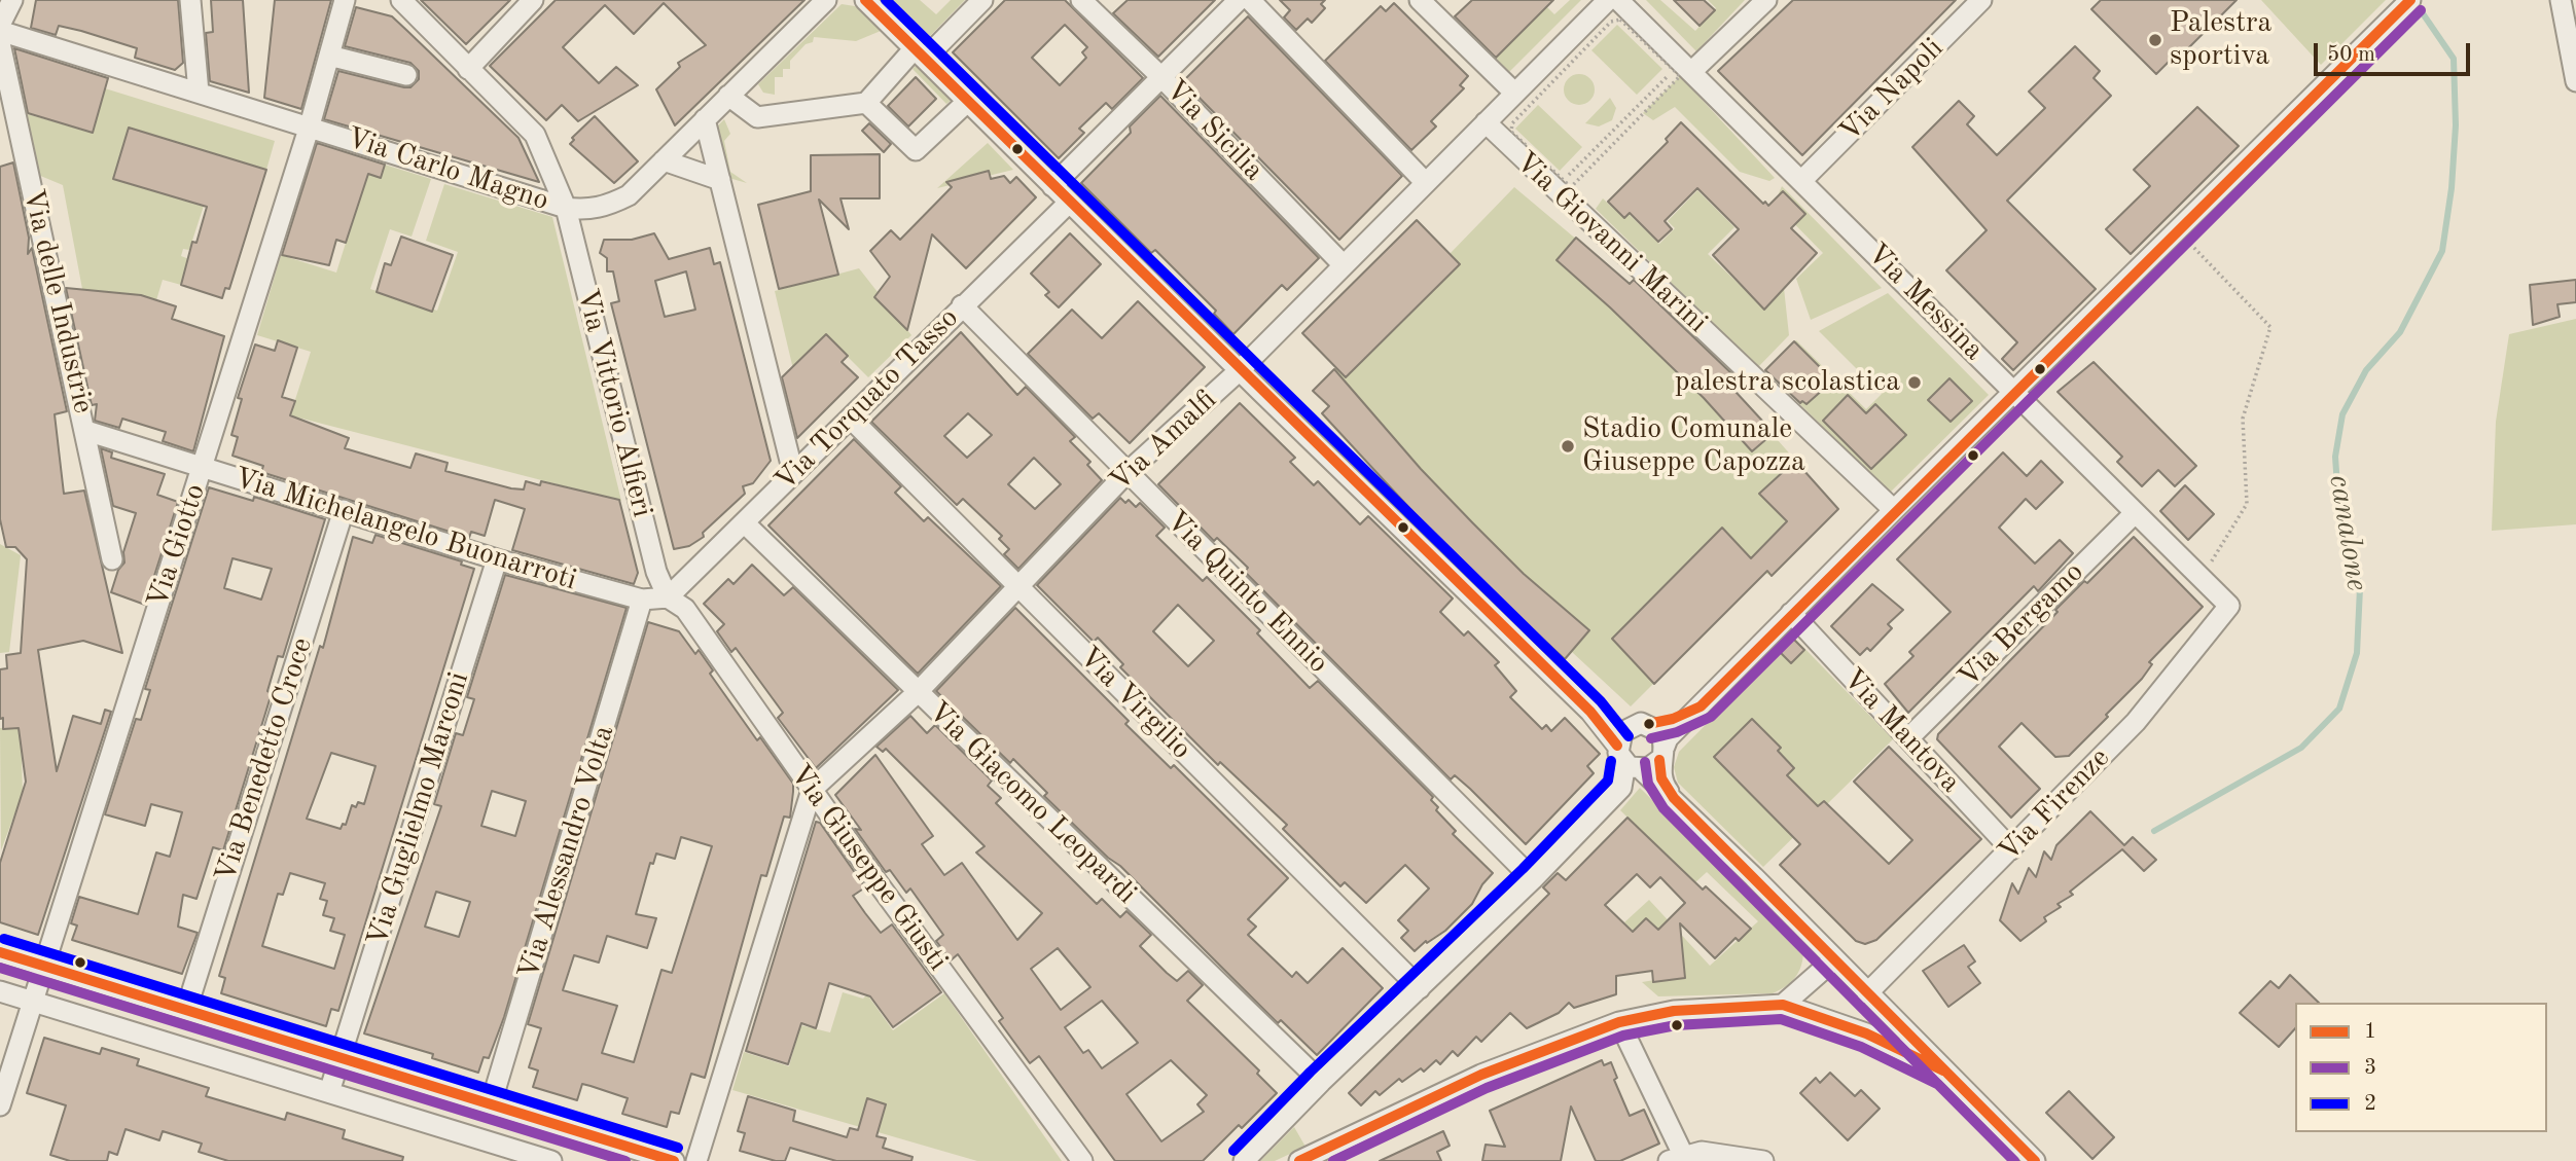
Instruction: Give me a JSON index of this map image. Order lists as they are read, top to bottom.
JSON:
{
  "streets": {
    "street": [
      "Via Napoli",
      "Via Sicilia",
      "Via Carlo Magno",
      "Via Giovanni Marini",
      "Via delle Industrie",
      "Via Messina",
      "Via Torquato Tasso",
      "Via Vittorio Alfieri",
      "Via Amalfi",
      "Via Michelangelo Buonarroti",
      "Via Giotto",
      "Via Quinto Ennio",
      "Via Bergamo",
      "Via Virgilio",
      "Via Mantova",
      "Via Benedetto Croce",
      "Via Giacomo Leopardi",
      "Via Firenze",
      "Via Guglielmo Marconi",
      "Via Alessandro Volta",
      "Via Giuseppe Giusti"
    ]
  },
  "crossings": [
    ["Via Napoli", "Via Messina"],
    ["Via Sicilia", "Via Amalfi"],
    ["Via Carlo Magno", "Via Vittorio Alfieri"],
    ["Via Carlo Magno", "Via Giotto"],
    ["Via Giovanni Marini", "Via Amalfi"],
    ["Via delle Industrie", "Via Michelangelo Buonarroti"],
    ["Via Messina", "Via Bergamo"],
    ["Via Messina", "Via Firenze"],
    ["Via Torquato Tasso", "Via Vittorio Alfieri"],
    ["Via Torquato Tasso", "Via Quinto Ennio"],
    ["Via Torquato Tasso", "Via Virgilio"],
    ["Via Torquato Tasso", "Via Giacomo Leopardi"],
    ["Via Torquato Tasso", "Via Giuseppe Giusti"],
    ["Via Vittorio Alfieri", "Via Giuseppe Giusti"],
    ["Via Amalfi", "Via Quinto Ennio"],
    ["Via Amalfi", "Via Virgilio"],
    ["Via Amalfi", "Via Giacomo Leopardi"],
    ["Via Amalfi", "Via Giuseppe Giusti"],
    ["Via Michelangelo Buonarroti", "Via Giotto"],
    ["Via Michelangelo Buonarroti", "Via Benedetto Croce"],
    ["Via Michelangelo Buonarroti", "Via Guglielmo Marconi"],
    ["Via Michelangelo Buonarroti", "Via Alessandro Volta"],
    ["Via Bergamo", "Via Mantova"],
    ["Via Mantova", "Via Firenze"]
  ],
  "water": ["canalone"],
  "places": ["Palestra sportiva", "palestra scolastica", "Stadio Comunale Giuseppe Capozza"],
  "lines": ["transit line 1", "transit line 2", "transit line 3"],
  "legend": ["1", "3", "2"],
  "scale_bar": "50 m"
}
